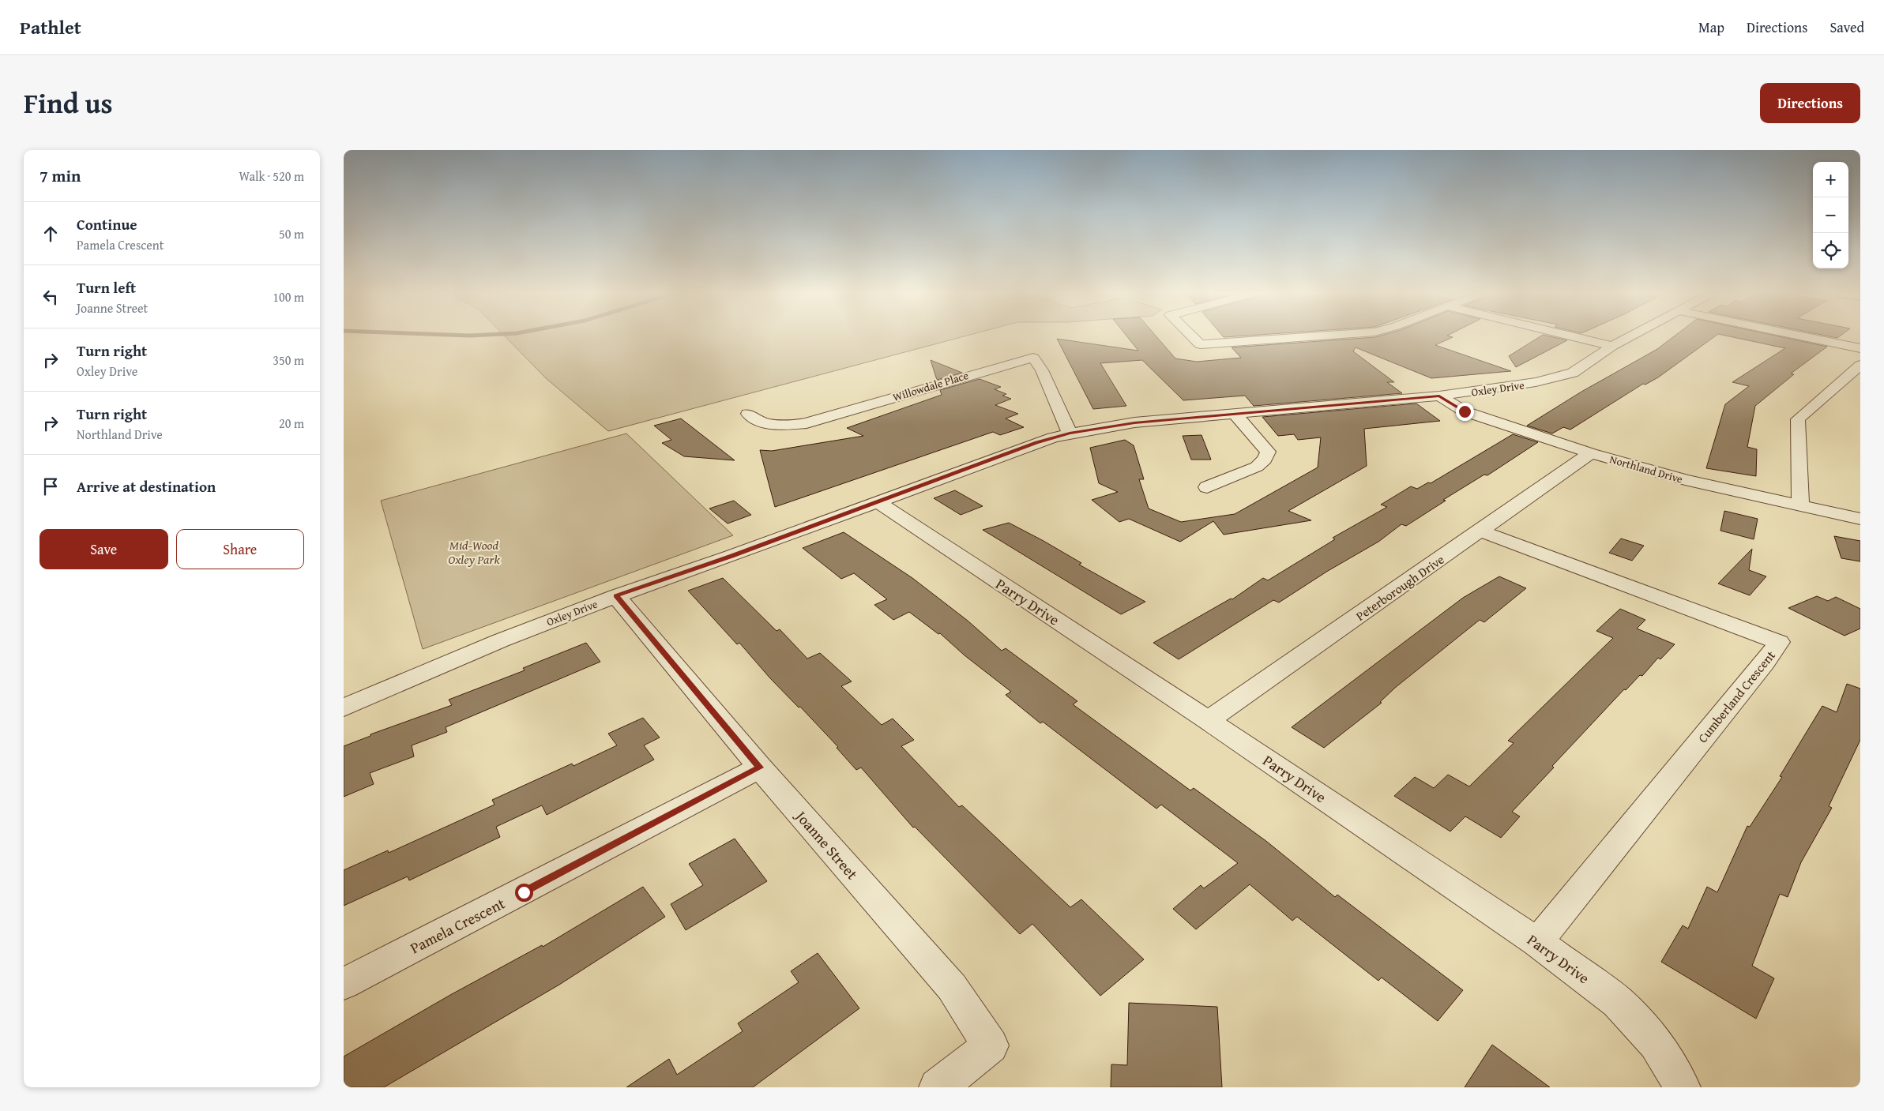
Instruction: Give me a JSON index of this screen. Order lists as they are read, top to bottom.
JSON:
{
  "streets": {
    "street": [
      "Willowdale Place",
      "Oxley Drive",
      "Northland Drive",
      "Peterborough Drive",
      "Parry Drive",
      "Cumberland Crescent",
      "Joanne Street",
      "Pamela Crescent"
    ]
  },
  "crossings": [
    ["Willowdale Place", "Oxley Drive"],
    ["Oxley Drive", "Northland Drive"],
    ["Oxley Drive", "Parry Drive"],
    ["Oxley Drive", "Joanne Street"],
    ["Northland Drive", "Peterborough Drive"],
    ["Peterborough Drive", "Parry Drive"],
    ["Peterborough Drive", "Cumberland Crescent"],
    ["Parry Drive", "Cumberland Crescent"],
    ["Joanne Street", "Pamela Crescent"]
  ],
  "parks": ["Mid-Wood Oxley Park"],
  "page": {
    "header": "Pathlet",
    "nav": ["Map", "Directions", "Saved"],
    "title": "Find us",
    "buttons": [
      "Directions",
      ["Save", "Share"]
    ],
    "heading": ["7 min", "Walk · 520 m"],
    "map_buttons": ["+", "−"],
    "list": [
      ["Continue", "Pamela Crescent", "50 m"],
      ["Turn left", "Joanne Street", "100 m"],
      ["Turn right", "Oxley Drive", "350 m"],
      ["Turn right", "Northland Drive", "20 m"],
      "Arrive at destination"
    ]
  }
}
